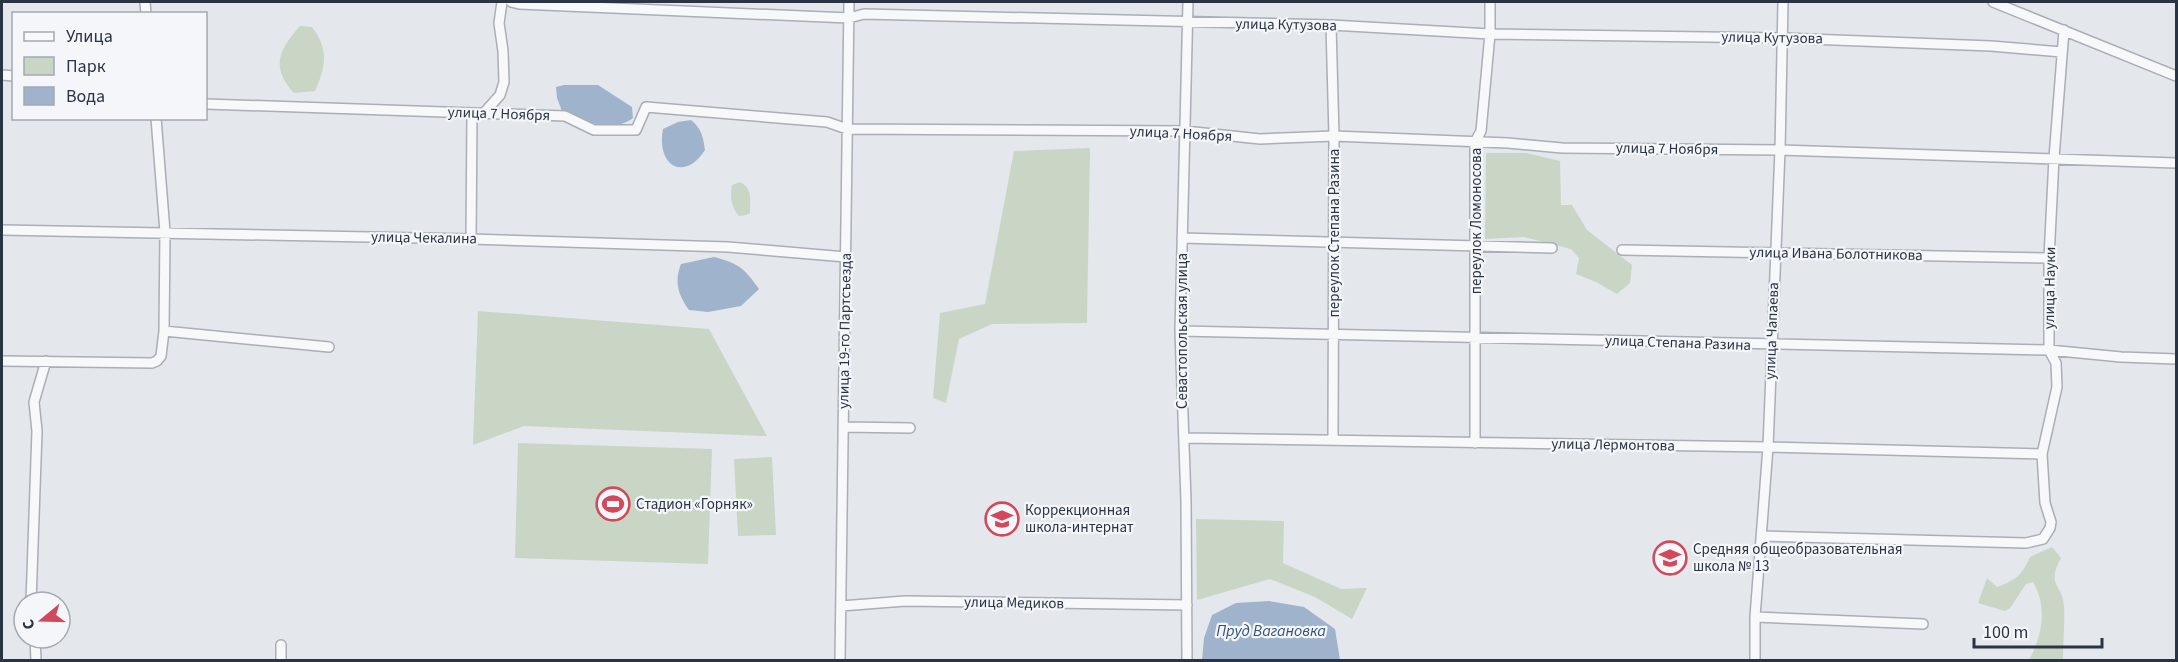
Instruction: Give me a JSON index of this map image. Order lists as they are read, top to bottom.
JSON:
{
  "streets": {
    "street": [
      "улица Кутузова",
      "улица 7 Ноября",
      "переулок Ломоносова",
      "переулок Степана Разина",
      "улица Чекалина",
      "улица Ивана Болотникова",
      "улица Науки",
      "улица 19-го Партсъезда",
      "Севастопольская улица",
      "улица Чапаева",
      "улица Степана Разина",
      "улица Лермонтова",
      "улица Медиков"
    ]
  },
  "crossings": [
    ["улица Кутузова", "переулок Ломоносова"],
    ["улица Кутузова", "переулок Степана Разина"],
    ["улица Кутузова", "улица Науки"],
    ["улица Кутузова", "улица 19-го Партсъезда"],
    ["улица Кутузова", "Севастопольская улица"],
    ["улица Кутузова", "улица Чапаева"],
    ["улица 7 Ноября", "переулок Ломоносова"],
    ["улица 7 Ноября", "переулок Степана Разина"],
    ["улица 7 Ноября", "улица Науки"],
    ["улица 7 Ноября", "улица 19-го Партсъезда"],
    ["улица 7 Ноября", "Севастопольская улица"],
    ["улица 7 Ноября", "улица Чапаева"],
    ["переулок Ломоносова", "улица Степана Разина"],
    ["переулок Ломоносова", "улица Лермонтова"],
    ["переулок Степана Разина", "улица Степана Разина"],
    ["переулок Степана Разина", "улица Лермонтова"],
    ["улица Чекалина", "улица 19-го Партсъезда"],
    ["улица Ивана Болотникова", "улица Науки"],
    ["улица Ивана Болотникова", "улица Чапаева"],
    ["улица Науки", "улица Чапаева"],
    ["улица Науки", "улица Степана Разина"],
    ["улица Науки", "улица Лермонтова"],
    ["улица 19-го Партсъезда", "улица Медиков"],
    ["Севастопольская улица", "улица Степана Разина"],
    ["Севастопольская улица", "улица Лермонтова"],
    ["Севастопольская улица", "улица Медиков"],
    ["улица Чапаева", "улица Степана Разина"],
    ["улица Чапаева", "улица Лермонтова"]
  ],
  "water": ["Пруд Вагановка"],
  "places": {
    "sports": ["Стадион «Горняк»"],
    "school or university": ["Коррекционная школа-интернат", "Средняя общеобразовательная школа № 13"]
  },
  "legend": ["Улица", "Парк", "Вода"],
  "scale_bar": "100 m",
  "north": "left"
}
